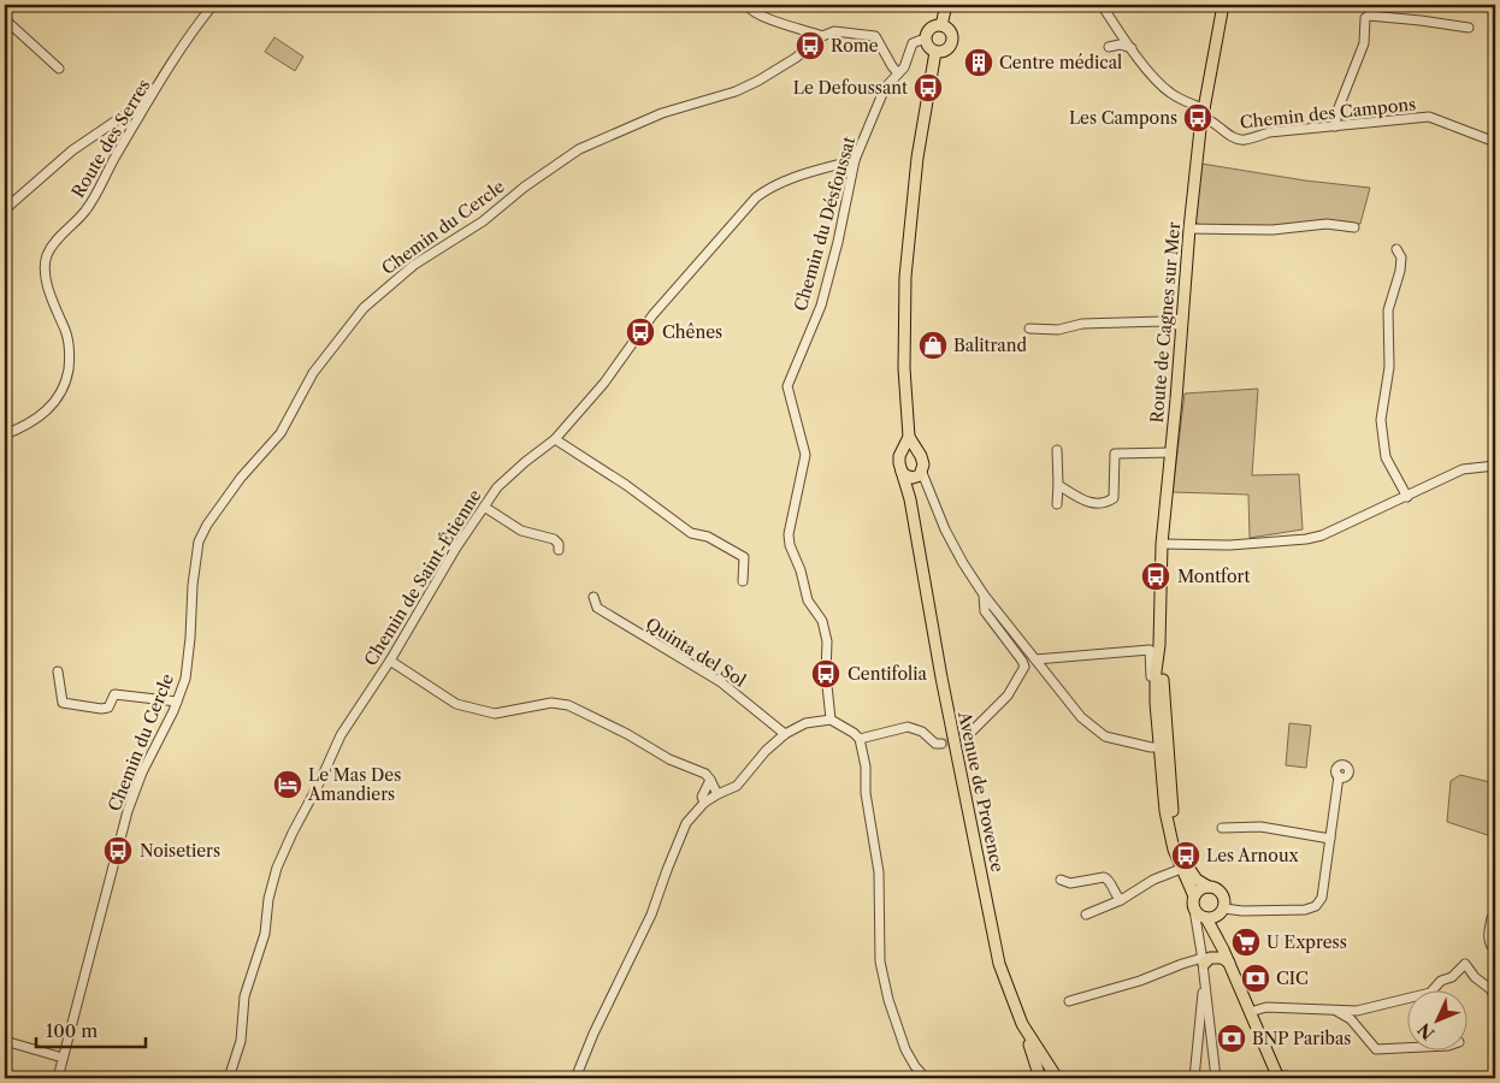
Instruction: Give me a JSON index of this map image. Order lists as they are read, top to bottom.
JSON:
{
  "streets": {
    "main road": ["Route de Cagnes sur Mer", "Avenue de Provence"],
    "street": [
      "Chemin des Campons",
      "Route des Serres",
      "Chemin du Désfoussat",
      "Chemin du Cercle",
      "Chemin de Saint-Étienne",
      "Quinta del Sol"
    ]
  },
  "crossings": [
    ["Chemin des Campons", "Route de Cagnes sur Mer"],
    ["Chemin du Désfoussat", "Chemin de Saint-Étienne"]
  ],
  "places": {
    "bus stop": [
      "Rome",
      "Le Defoussant",
      "Les Campons",
      "Chênes",
      "Montfort",
      "Centifolia",
      "Noisetiers",
      "Les Arnoux"
    ],
    "building": ["Centre médical"],
    "shop": ["Balitrand"],
    "hotel": ["Le Mas Des Amandiers"],
    "supermarket": ["U Express"],
    "bank": ["CIC", "BNP Paribas"]
  },
  "scale_bar": "100 m",
  "north": "bottom left"
}
